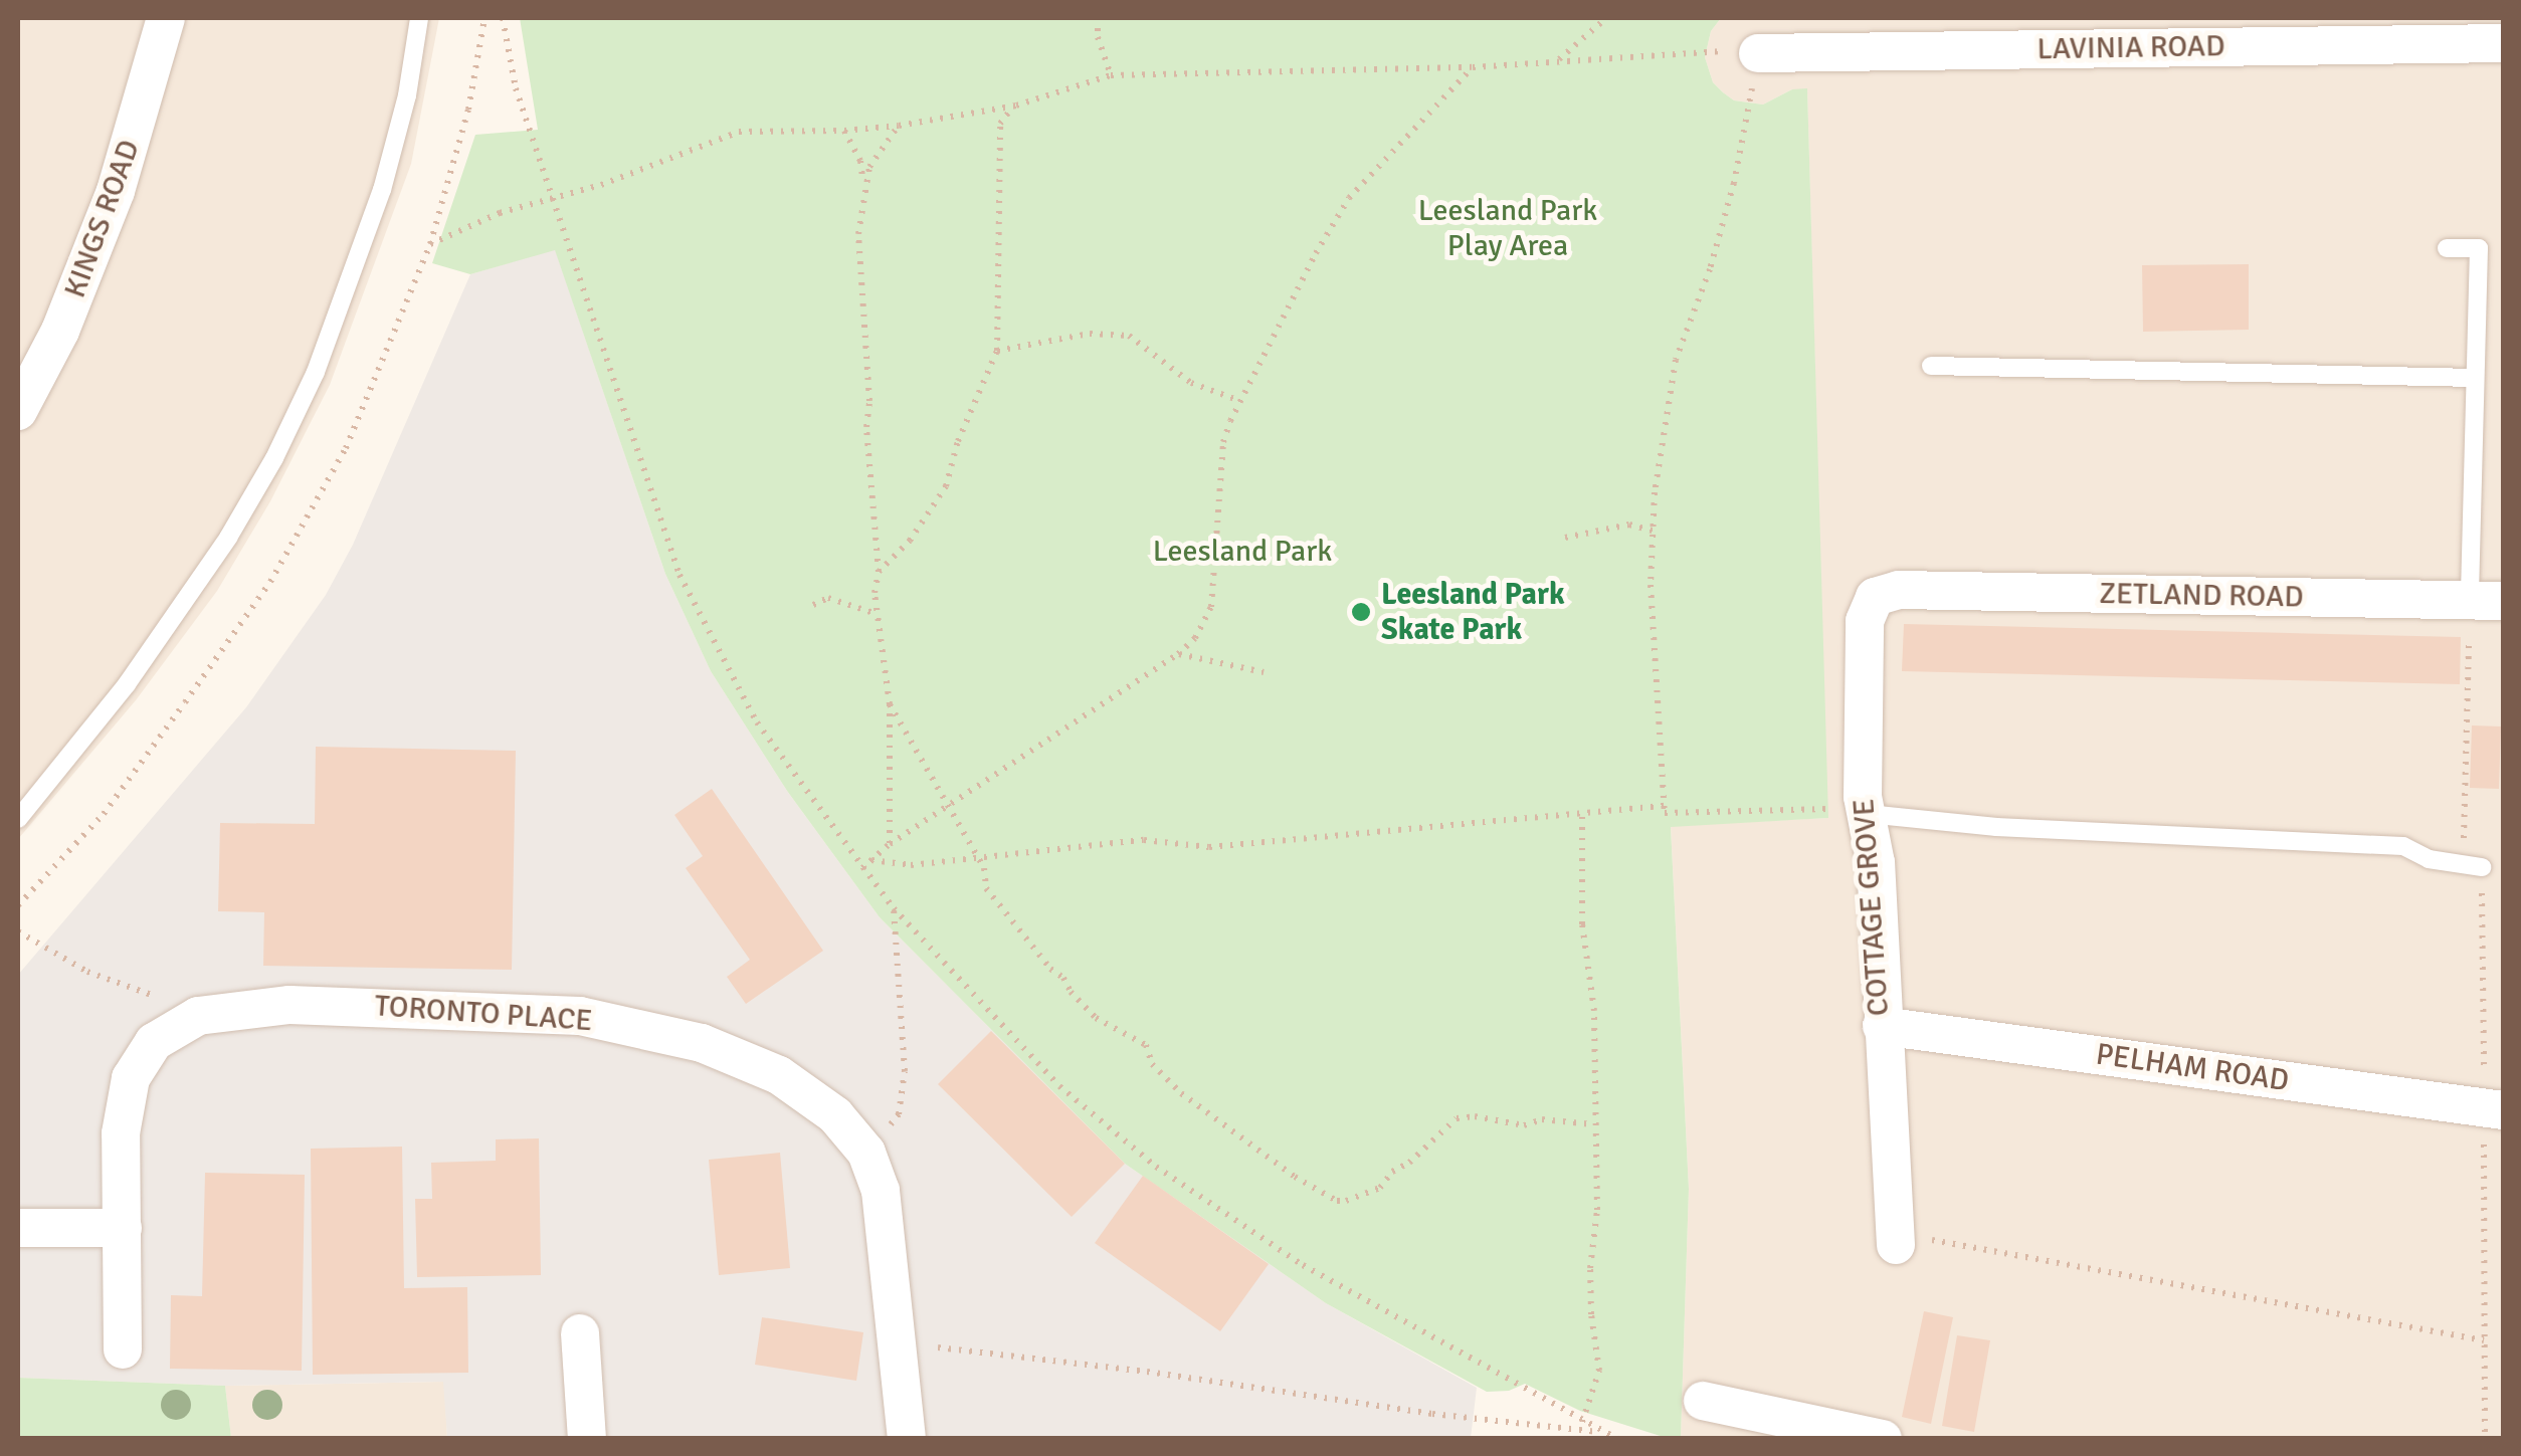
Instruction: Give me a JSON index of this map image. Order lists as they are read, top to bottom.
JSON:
{
  "streets": {
    "street": [
      "LAVINIA ROAD",
      "KINGS ROAD",
      "ZETLAND ROAD",
      "COTTAGE GROVE",
      "TORONTO PLACE",
      "PELHAM ROAD"
    ]
  },
  "crossings": [
    ["ZETLAND ROAD", "COTTAGE GROVE"],
    ["COTTAGE GROVE", "PELHAM ROAD"]
  ],
  "parks": ["Leesland Park Play Area", "Leesland Park"],
  "places": ["Leesland Park Skate Park"]
}
